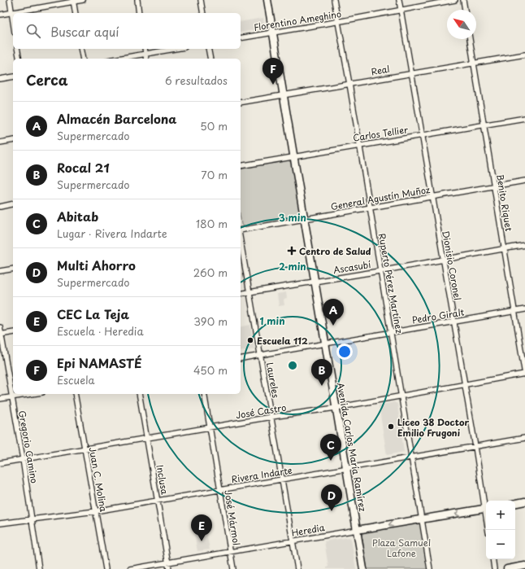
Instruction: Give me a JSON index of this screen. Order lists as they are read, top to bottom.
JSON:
{
  "streets": {
    "main road": ["Avenida Carlos María Ramírez", "Heredia"],
    "street": [
      "Florentino Ameghino",
      "Real",
      "Carlos Tellier",
      "General Agustín Muñoz",
      "Benito Riquet",
      "Dionisio Coronel",
      "Ascasubí",
      "Ruperto Pérez Martínez",
      "Pedro Giralt",
      "Laureles",
      "José Castro",
      "Gregorio Camino",
      "Rivera Indarte",
      "Juan C. Molina",
      "Inclusa",
      "José Mármol"
    ]
  },
  "crossings": [
    ["Florentino Ameghino", "Dionisio Coronel"],
    ["Florentino Ameghino", "Ruperto Pérez Martínez"],
    ["Florentino Ameghino", "Avenida Carlos María Ramírez"],
    ["Real", "Benito Riquet"],
    ["Real", "Dionisio Coronel"],
    ["Real", "Ruperto Pérez Martínez"],
    ["Real", "Avenida Carlos María Ramírez"],
    ["Carlos Tellier", "Benito Riquet"],
    ["Carlos Tellier", "Dionisio Coronel"],
    ["Carlos Tellier", "Ruperto Pérez Martínez"],
    ["Carlos Tellier", "Avenida Carlos María Ramírez"],
    ["General Agustín Muñoz", "Benito Riquet"],
    ["General Agustín Muñoz", "Dionisio Coronel"],
    ["General Agustín Muñoz", "Ruperto Pérez Martínez"],
    ["General Agustín Muñoz", "Avenida Carlos María Ramírez"],
    ["Benito Riquet", "Ascasubí"],
    ["Benito Riquet", "Pedro Giralt"],
    ["Benito Riquet", "José Castro"],
    ["Dionisio Coronel", "Ascasubí"],
    ["Dionisio Coronel", "Pedro Giralt"],
    ["Dionisio Coronel", "José Castro"],
    ["Dionisio Coronel", "Rivera Indarte"],
    ["Ascasubí", "Ruperto Pérez Martínez"],
    ["Ascasubí", "Laureles"],
    ["Ascasubí", "Avenida Carlos María Ramírez"],
    ["Ruperto Pérez Martínez", "Pedro Giralt"],
    ["Ruperto Pérez Martínez", "José Castro"],
    ["Ruperto Pérez Martínez", "Rivera Indarte"],
    ["Ruperto Pérez Martínez", "Heredia"],
    ["Pedro Giralt", "Laureles"],
    ["Pedro Giralt", "Avenida Carlos María Ramírez"],
    ["Laureles", "José Castro"],
    ["Laureles", "Rivera Indarte"],
    ["Laureles", "Heredia"],
    ["José Castro", "Gregorio Camino"],
    ["José Castro", "Avenida Carlos María Ramírez"],
    ["José Castro", "Juan C. Molina"],
    ["José Castro", "Inclusa"],
    ["José Castro", "José Mármol"],
    ["Gregorio Camino", "Rivera Indarte"],
    ["Avenida Carlos María Ramírez", "Rivera Indarte"],
    ["Avenida Carlos María Ramírez", "Heredia"],
    ["Rivera Indarte", "Juan C. Molina"],
    ["Rivera Indarte", "Inclusa"],
    ["Rivera Indarte", "José Mármol"],
    ["Inclusa", "Heredia"],
    ["José Mármol", "Heredia"]
  ],
  "one_way": ["Heredia"],
  "parks": ["Plaza Samuel Lafone"],
  "places": {
    "health": ["Centro de Salud"],
    "other": ["Escuela 112", "Liceo 38 Doctor Emilio Frugoni"]
  },
  "north": "top left",
  "page": {
    "search": "Buscar aquí",
    "pins": [
      "F",
      "A",
      "B",
      "C",
      "D",
      "E"
    ],
    "heading": ["Cerca", "6 resultados"],
    "list": [
      {
        "mark": "A",
        "name": "Almacén Barcelona",
        "note": "Supermercado",
        "value": "50 m"
      },
      {
        "mark": "B",
        "name": "Rocal 21",
        "note": "Supermercado",
        "value": "70 m"
      },
      {
        "mark": "C",
        "name": "Abitab",
        "note": "Lugar · Rivera Indarte",
        "value": "180 m"
      },
      {
        "mark": "D",
        "name": "Multi Ahorro",
        "note": "Supermercado",
        "value": "260 m"
      },
      {
        "mark": "E",
        "name": "CEC La Teja",
        "note": "Escuela · Heredia",
        "value": "390 m"
      },
      {
        "mark": "F",
        "name": "Epi NAMASTÉ",
        "note": "Escuela",
        "value": "450 m"
      }
    ],
    "map_buttons": ["+", "−"]
  },
  "rings": ["3 min", "2 min", "1 min"]
}
